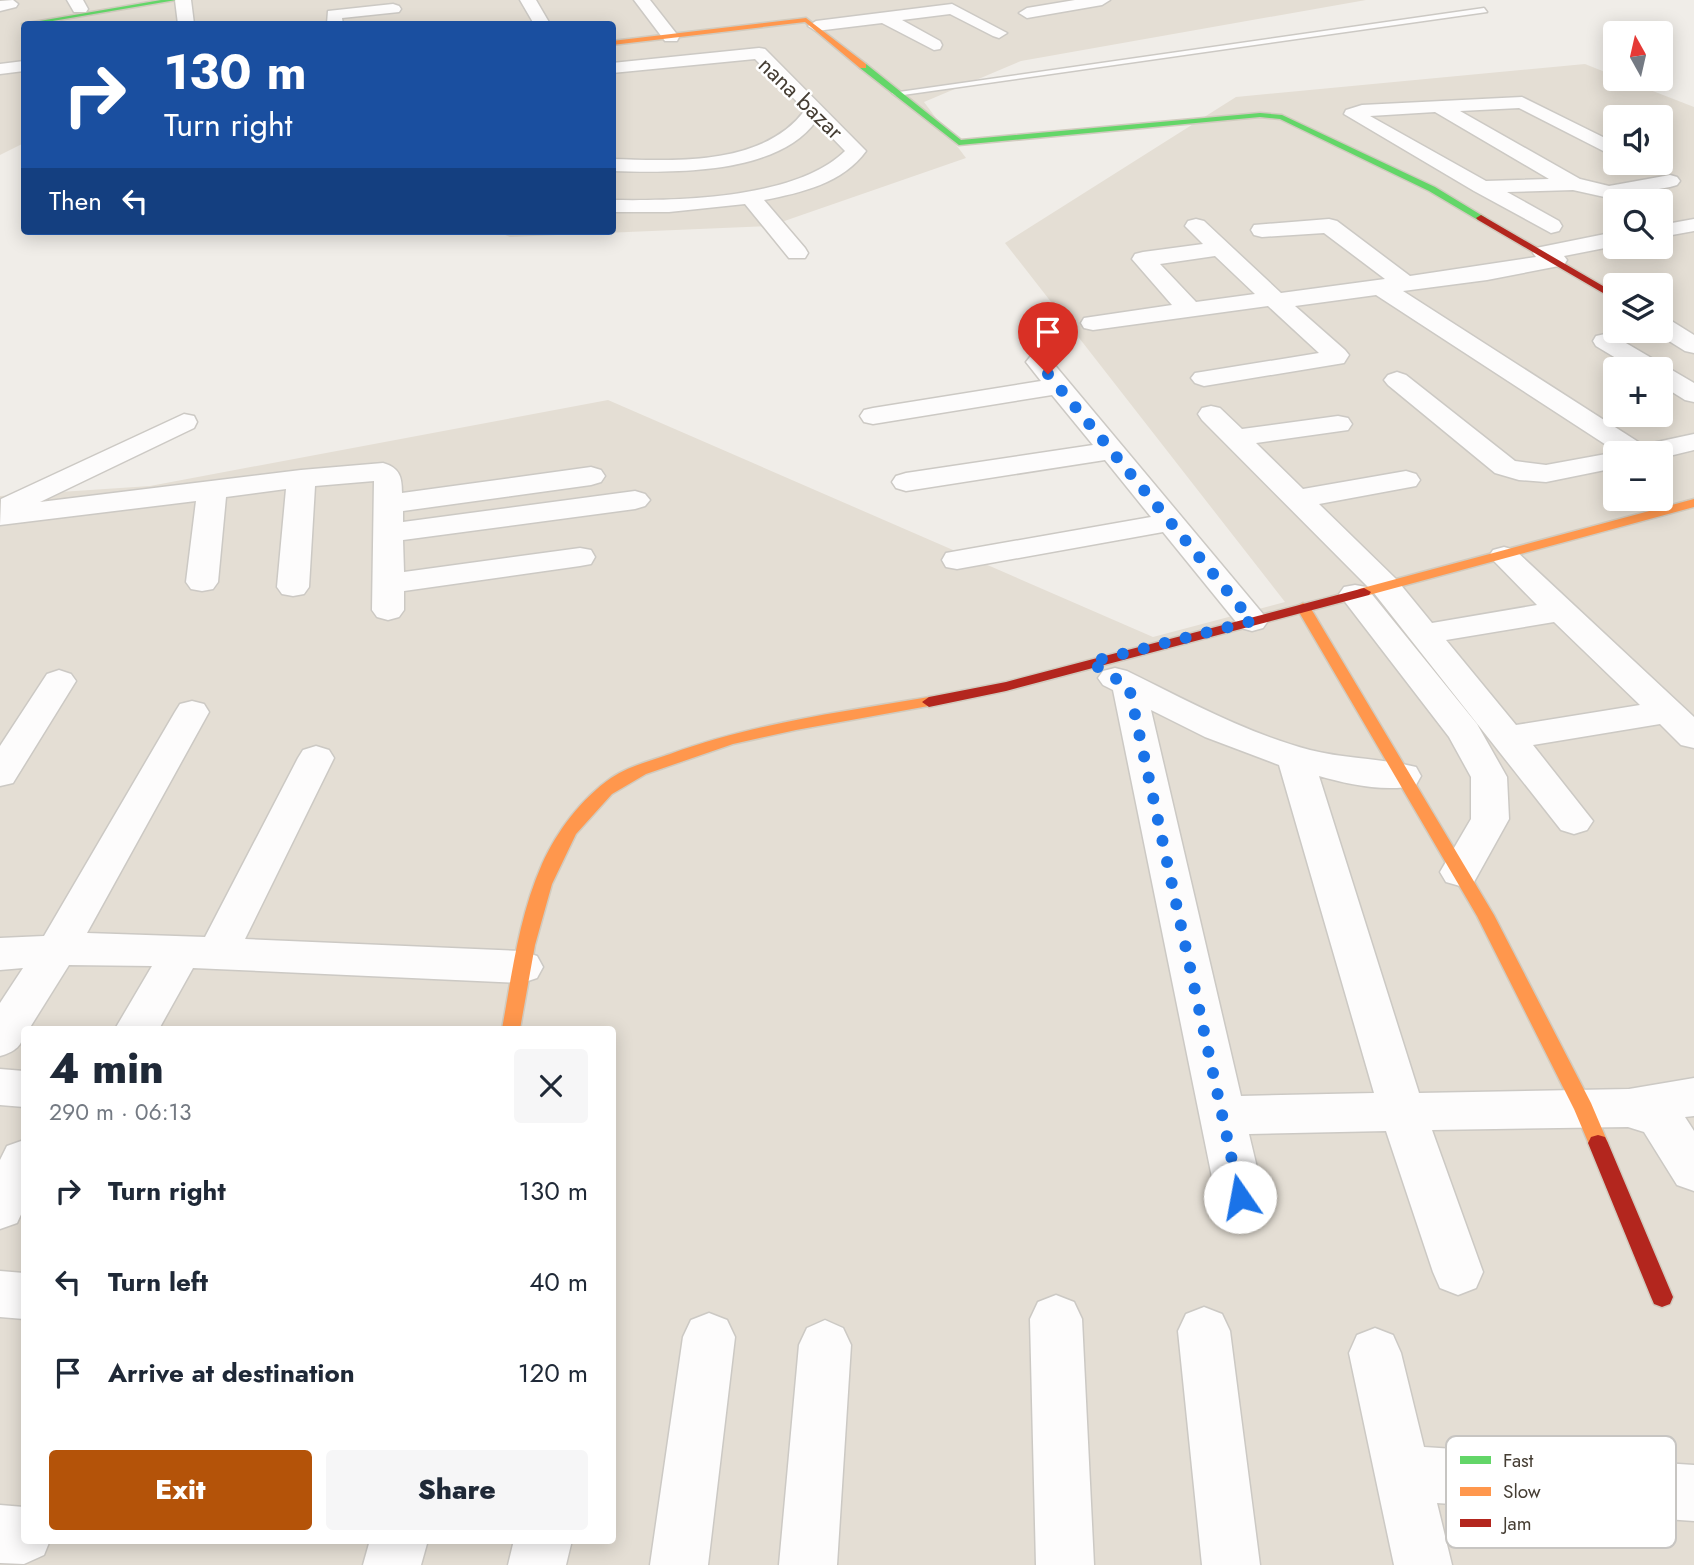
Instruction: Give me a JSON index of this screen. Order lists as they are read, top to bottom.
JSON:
{
  "streets": {
    "street": ["nana bazar"]
  },
  "legend": ["Fast", "Slow", "Jam"],
  "north": "top",
  "page": {
    "map_buttons": ["+", "−"],
    "turn": ["130 m", "Turn right"],
    "then": "Then",
    "heading": ["4 min", "290 m · 06:13"],
    "list": [
      {
        "name": "Turn right",
        "value": "130 m"
      },
      {
        "name": "Turn left",
        "value": "40 m"
      },
      {
        "name": "Arrive at destination",
        "value": "120 m"
      }
    ],
    "buttons": ["Exit", "Share"]
  }
}
